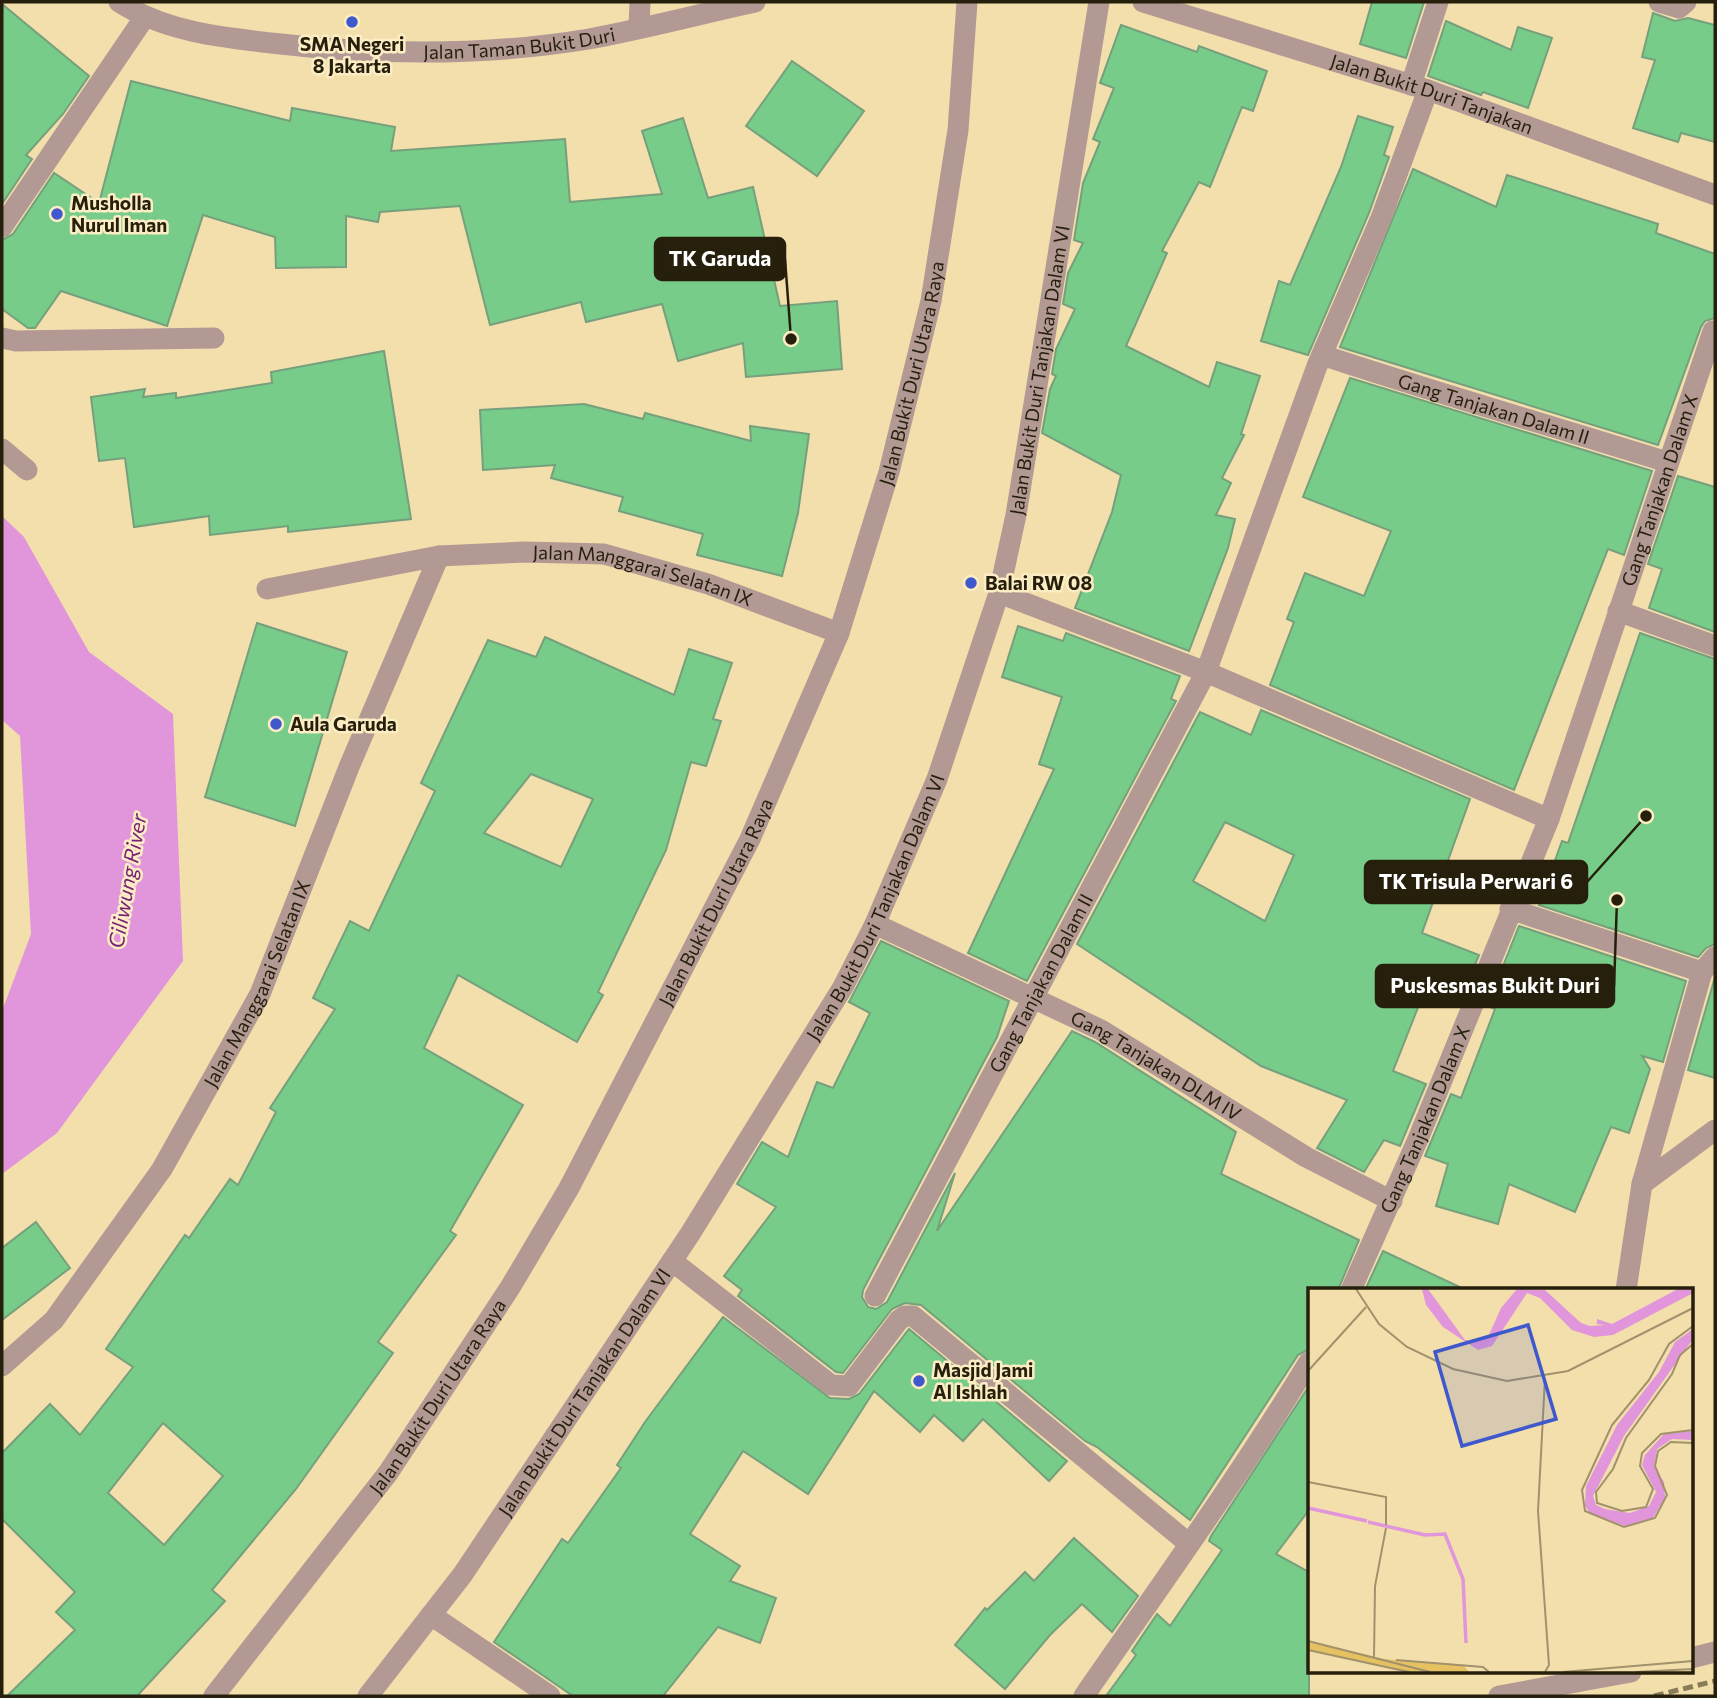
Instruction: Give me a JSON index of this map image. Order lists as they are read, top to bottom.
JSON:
{
  "streets": {
    "street": [
      "Jalan Taman Bukit Duri",
      "Jalan Bukit Duri Tanjakan",
      "Jalan Bukit Duri Tanjakan Dalam VI",
      "Jalan Bukit Duri Utara Raya",
      "Gang Tanjakan Dalam II",
      "Gang Tanjakan Dalam X",
      "Jalan Manggarai Selatan IX",
      "Gang Tanjakan DLM IV"
    ]
  },
  "crossings": [
    ["Jalan Bukit Duri Tanjakan", "Gang Tanjakan Dalam II"],
    ["Jalan Bukit Duri Tanjakan Dalam VI", "Gang Tanjakan DLM IV"],
    ["Jalan Bukit Duri Utara Raya", "Jalan Manggarai Selatan IX"],
    ["Gang Tanjakan Dalam II", "Gang Tanjakan Dalam X"],
    ["Gang Tanjakan Dalam II", "Gang Tanjakan DLM IV"],
    ["Gang Tanjakan Dalam X", "Gang Tanjakan DLM IV"]
  ],
  "water": ["Ciliwung River"],
  "places": [
    "SMA Negeri 8 Jakarta",
    "Musholla Nurul Iman",
    "TK Garuda",
    "Balai RW 08",
    "Aula Garuda",
    "TK Trisula Perwari 6",
    "Puskesmas Bukit Duri",
    "Masjid Jami Al Ishlah"
  ]
}
